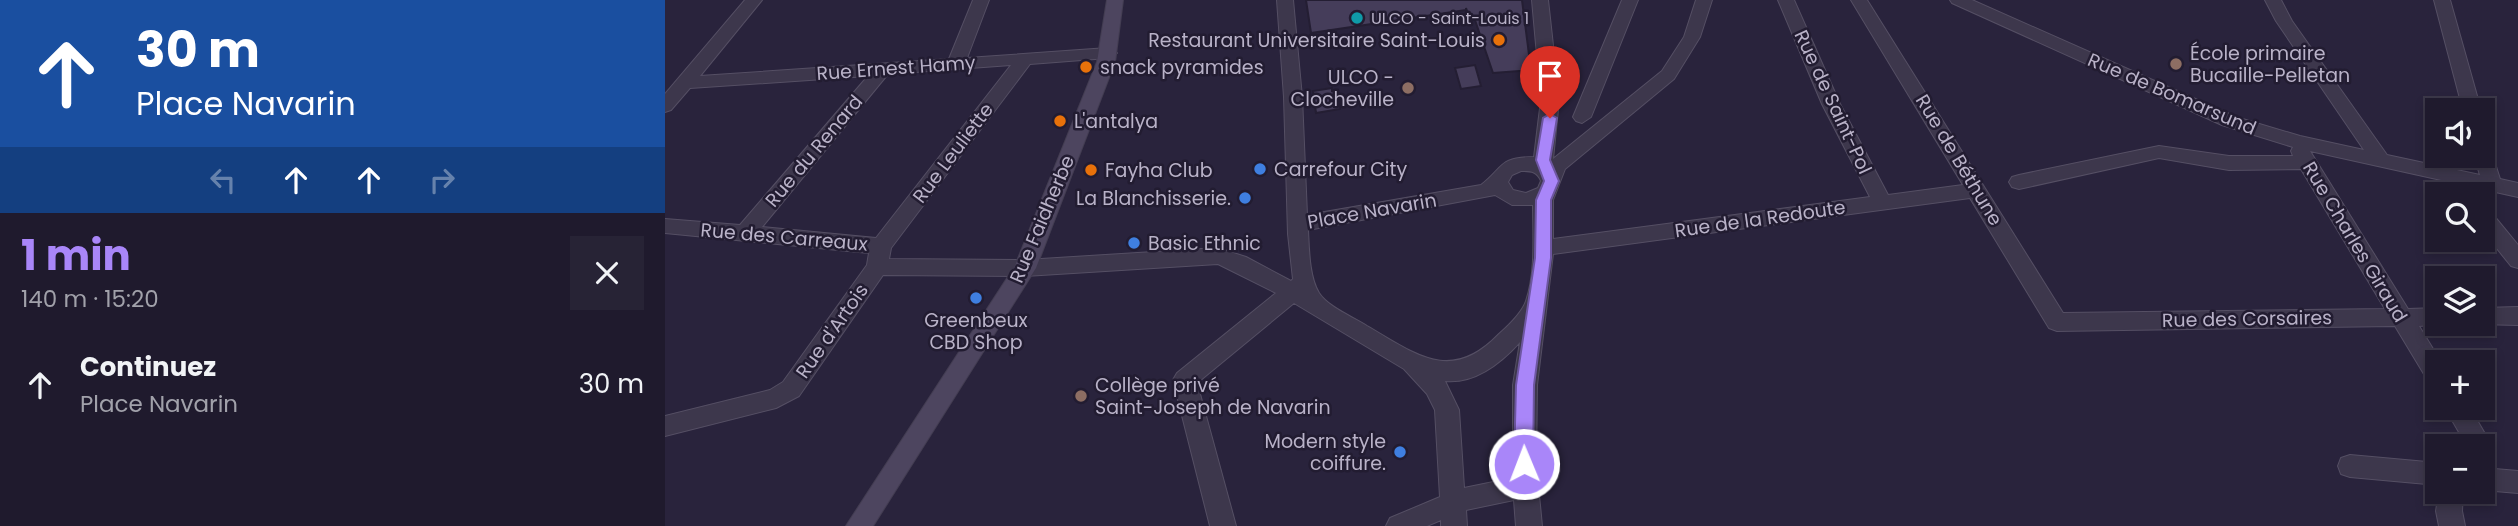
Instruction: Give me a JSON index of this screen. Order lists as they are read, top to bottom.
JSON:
{
  "streets": {
    "main road": ["Rue Faidherbe"],
    "street": [
      "Rue Ernest Hamy",
      "Rue de Bomarsund",
      "Rue de Saint-Pol",
      "Rue du Renard",
      "Rue Leuliette",
      "Rue de Béthune",
      "Place Navarin",
      "Rue de la Redoute",
      "Rue des Carreaux",
      "Rue Charles Giraud",
      "Rue des Corsaires",
      "Rue d'Artois"
    ]
  },
  "crossings": [
    ["Rue Ernest Hamy", "Rue du Renard"],
    ["Rue Ernest Hamy", "Rue Leuliette"],
    ["Rue Ernest Hamy", "Rue Faidherbe"],
    ["Rue de Bomarsund", "Rue Charles Giraud"],
    ["Rue de Saint-Pol", "Rue de la Redoute"],
    ["Rue du Renard", "Rue des Carreaux"],
    ["Rue Leuliette", "Rue des Carreaux"],
    ["Rue Leuliette", "Rue d'Artois"],
    ["Rue de Béthune", "Rue de la Redoute"],
    ["Rue de Béthune", "Rue des Corsaires"],
    ["Place Navarin", "Rue des Carreaux"],
    ["Rue Faidherbe", "Rue des Carreaux"],
    ["Rue des Carreaux", "Rue d'Artois"],
    ["Rue Charles Giraud", "Rue des Corsaires"]
  ],
  "places": [
    "ULCO - Saint-Louis 1",
    "Restaurant Universitaire Saint-Louis",
    "École primaire Bucaille-Pelletan",
    "snack pyramides",
    "ULCO - Clocheville",
    "L'antalya",
    "Carrefour City",
    "Fayha Club",
    "La Blanchisserie.",
    "Basic Ethnic",
    "Greenbeux CBD Shop",
    "Collège privé Saint-Joseph de Navarin",
    "Modern style coiffure."
  ],
  "page": {
    "turn": ["30 m", "Place Navarin"],
    "map_buttons": ["+", "−"],
    "heading": ["1 min", "140 m · 15:20"],
    "list": [
      {
        "name": "Continuez",
        "note": "Place Navarin",
        "value": "30 m"
      }
    ]
  }
}
